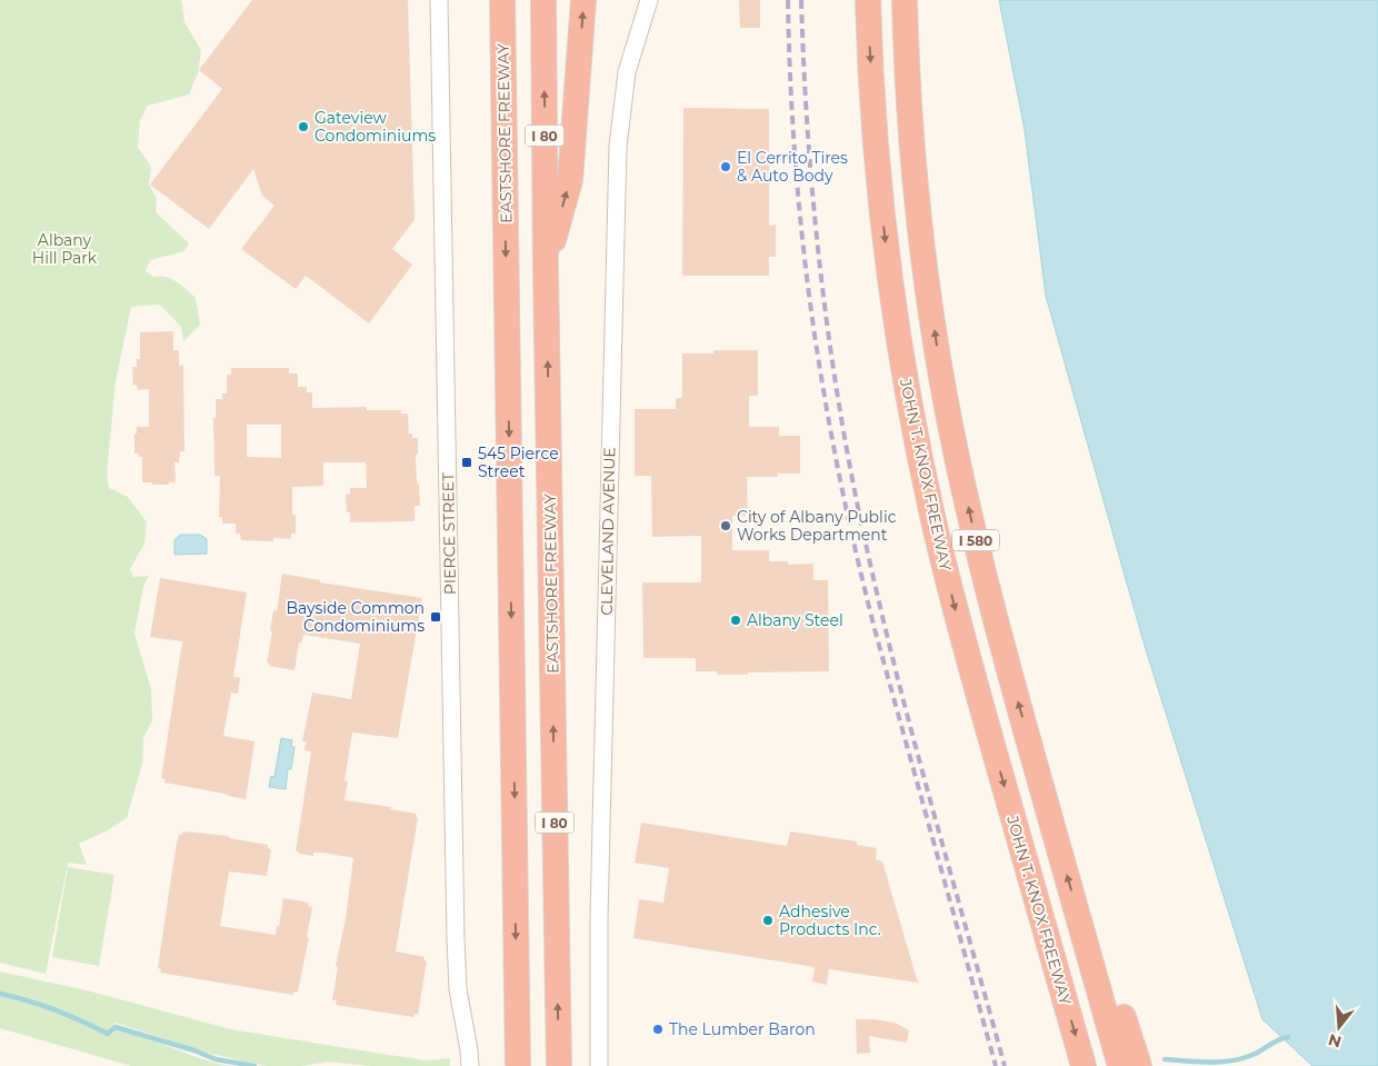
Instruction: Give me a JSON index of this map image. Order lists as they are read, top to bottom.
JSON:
{
  "streets": {
    "highway": [
      "EASTSHORE FREEWAY",
      "I 80",
      "JOHN T. KNOX FREEWAY",
      "I 580"
    ],
    "street": ["CLEVELAND AVENUE", "PIERCE STREET"]
  },
  "parks": ["Albany Hill Park"],
  "places": {
    "other": [
      "Gateview Condominiums",
      "El Cerrito Tires & Auto Body",
      "City of Albany Public Works Department",
      "Albany Steel",
      "Adhesive Products Inc.",
      "The Lumber Baron"
    ],
    "transit": ["545 Pierce Street", "Bayside Common Condominiums"]
  },
  "north": "bottom"
}
